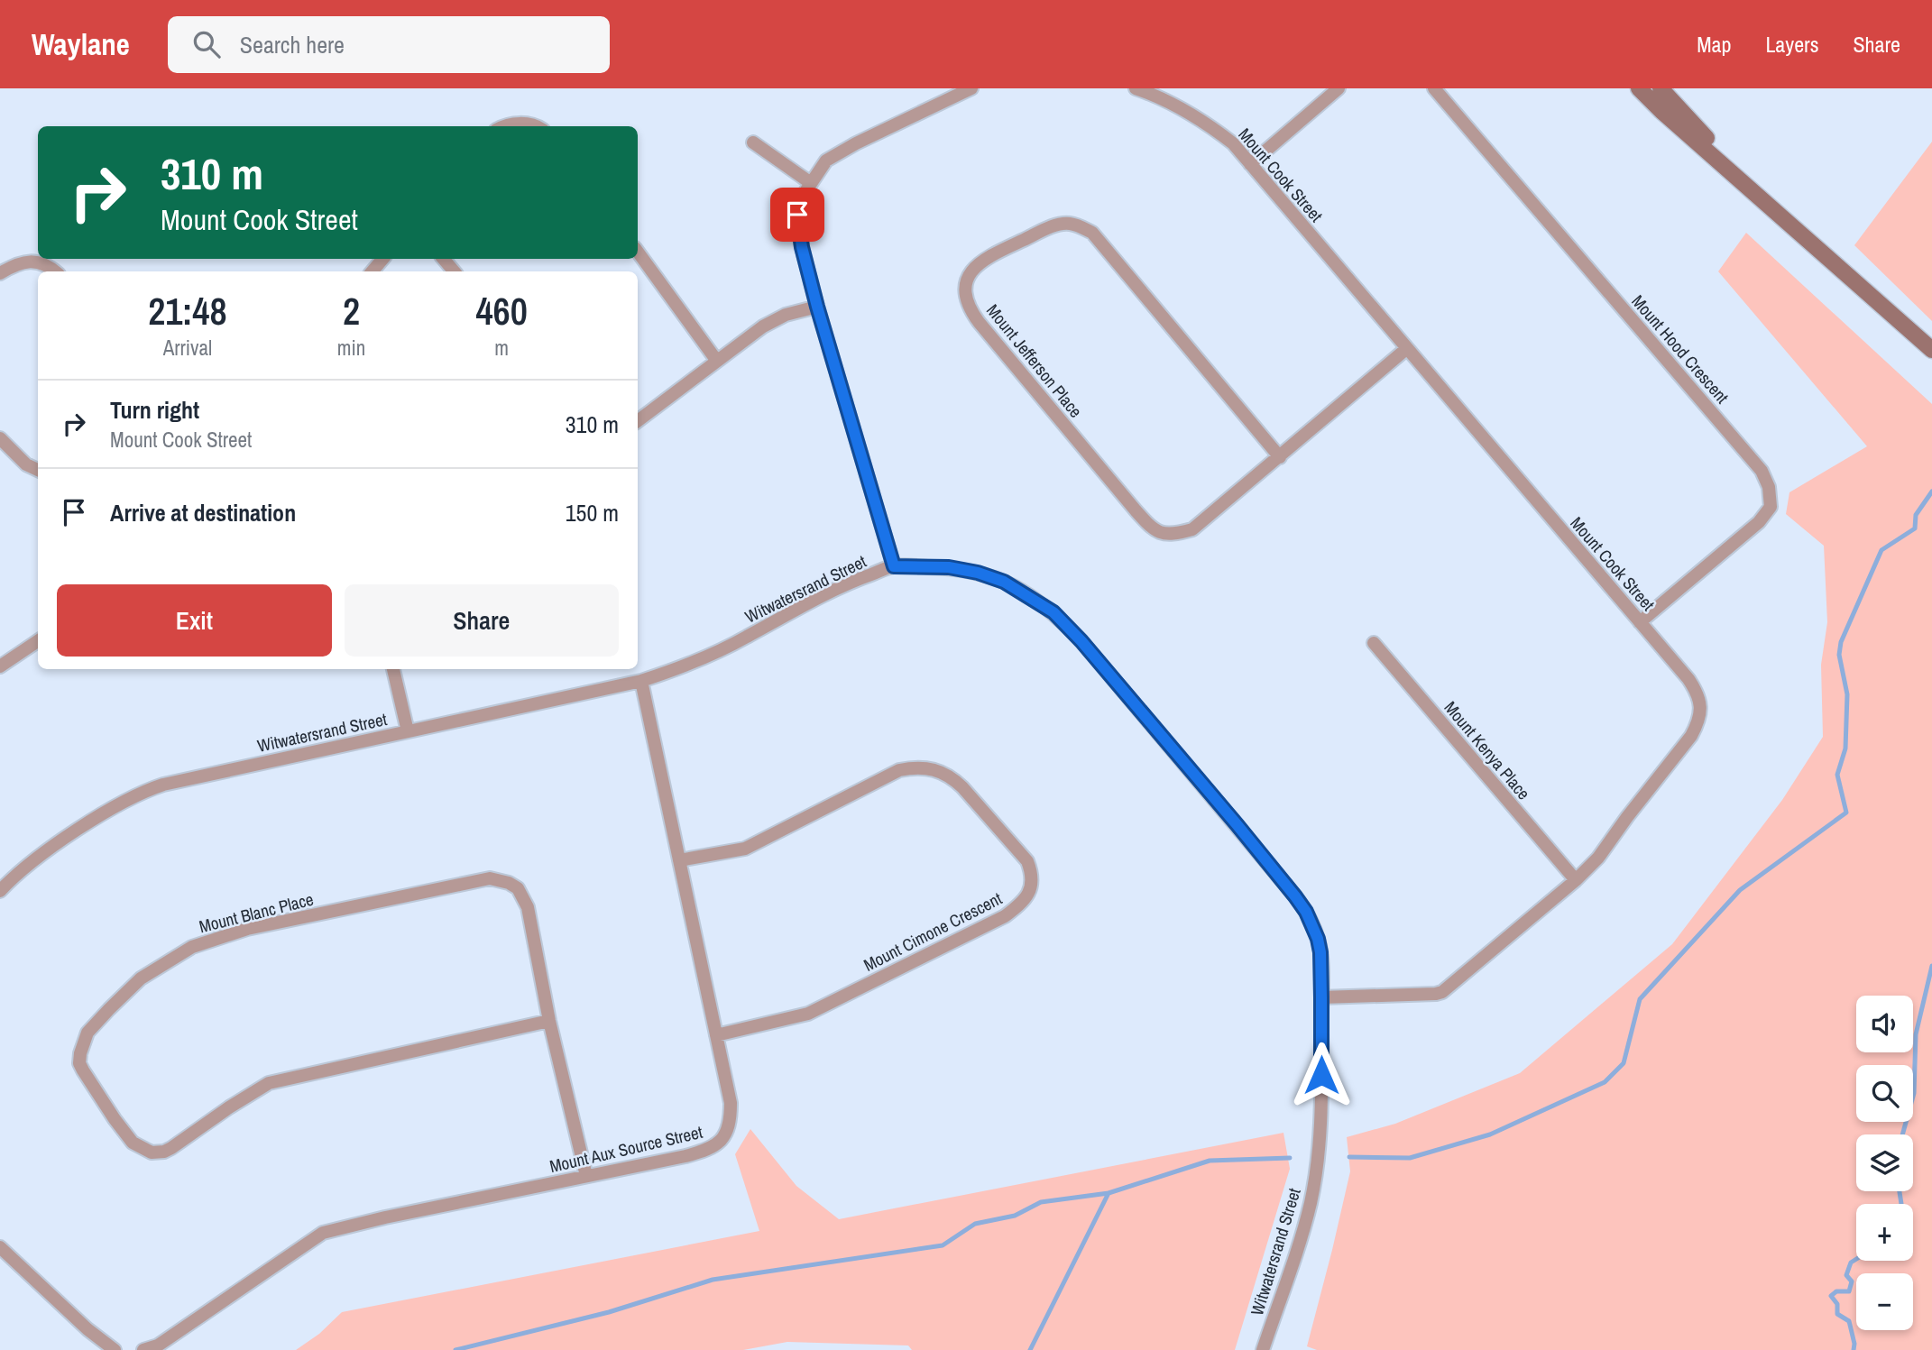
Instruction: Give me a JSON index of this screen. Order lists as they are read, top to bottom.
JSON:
{
  "streets": {
    "street": [
      "Mount Cook Street",
      "Mount Hood Crescent",
      "Mount Jefferson Place",
      "Witwatersrand Street",
      "Mount Kenya Place",
      "Mount Blanc Place",
      "Mount Cimone Crescent",
      "Mount Aux Source Street"
    ]
  },
  "crossings": [
    ["Mount Cook Street", "Mount Hood Crescent"],
    ["Mount Cook Street", "Mount Jefferson Place"],
    ["Mount Cook Street", "Witwatersrand Street"],
    ["Mount Cook Street", "Mount Kenya Place"],
    ["Witwatersrand Street", "Mount Aux Source Street"],
    ["Mount Blanc Place", "Mount Aux Source Street"],
    ["Mount Cimone Crescent", "Mount Aux Source Street"]
  ],
  "page": {
    "header": "Waylane",
    "search": "Search here",
    "nav": ["Map", "Layers", "Share"],
    "turn": ["310 m", "Mount Cook Street"],
    "eta": [
      "21:48",
      "Arrival",
      "2",
      "min",
      "460",
      "m"
    ],
    "list": [
      {
        "name": "Turn right",
        "note": "Mount Cook Street",
        "value": "310 m"
      },
      {
        "name": "Arrive at destination",
        "value": "150 m"
      }
    ],
    "buttons": ["Exit", "Share"],
    "map_buttons": ["+", "−"]
  }
}
